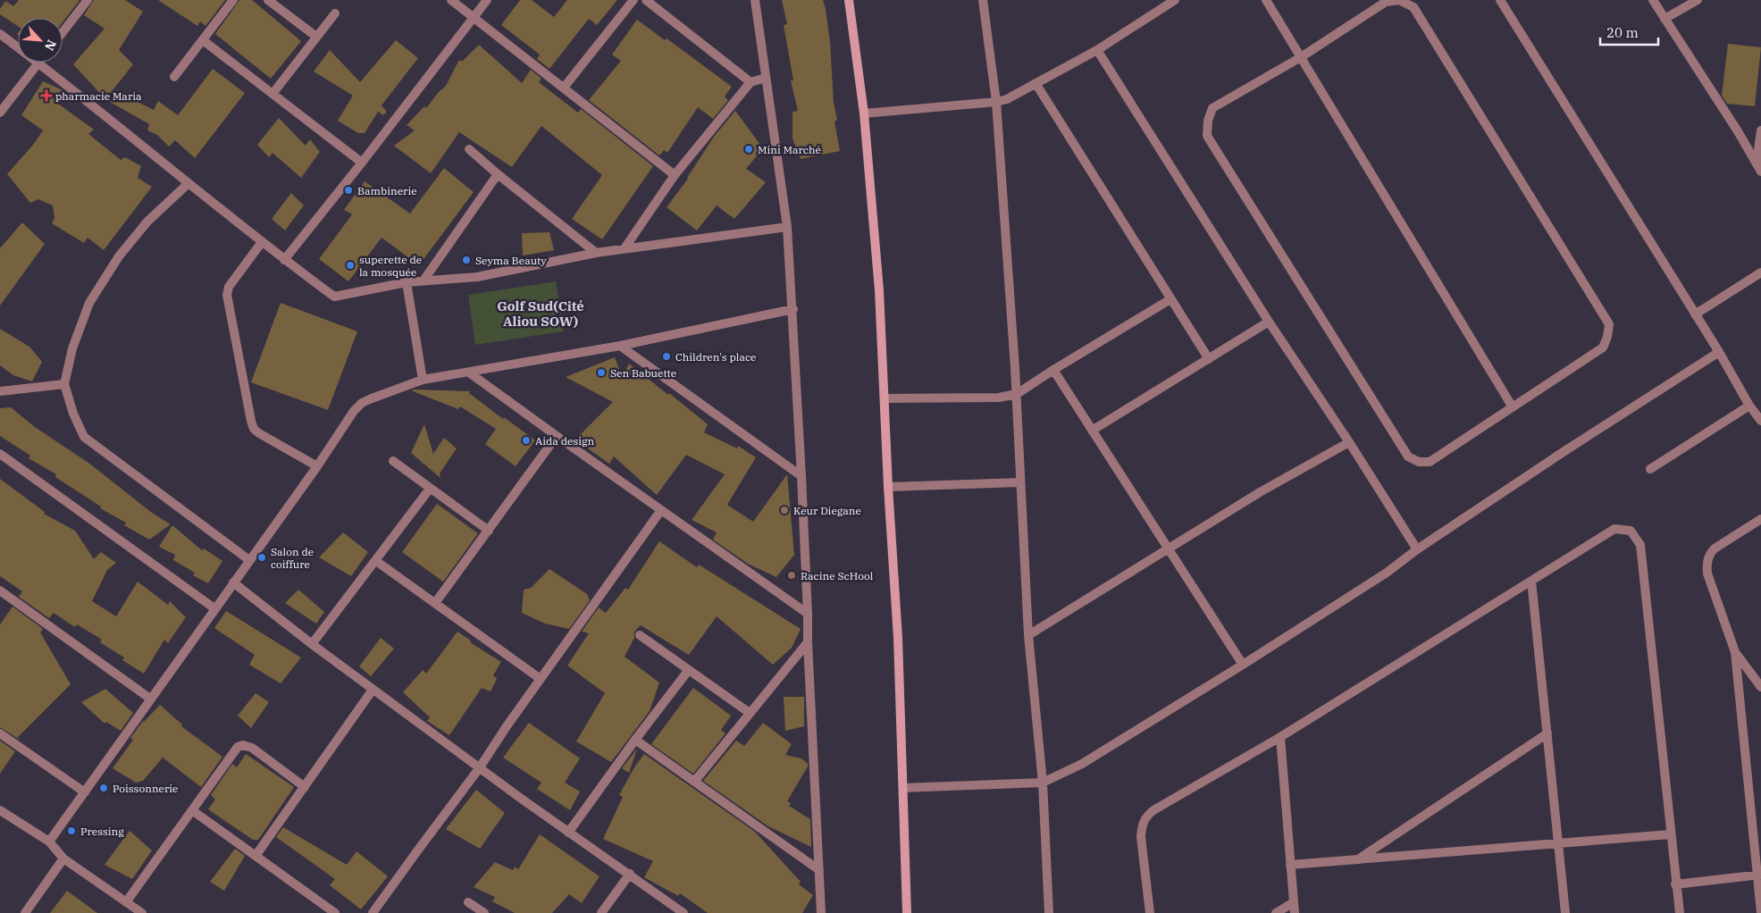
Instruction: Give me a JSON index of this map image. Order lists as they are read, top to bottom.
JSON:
{
  "districts": ["Golf Sud(Cité Aliou SOW)"],
  "places": {
    "health": ["pharmacie Maria"],
    "other": [
      "Mini Marché",
      "Bambinerie",
      "Seyma Beauty",
      "superette de la mosquée",
      "Children's place",
      "Sen Babuette",
      "Aida design",
      "Keur Diegane",
      "Salon de coiffure",
      "Racine ScHool",
      "Poissonnerie",
      "Pressing"
    ]
  },
  "scale_bar": "20 m",
  "north": "bottom right"
}
